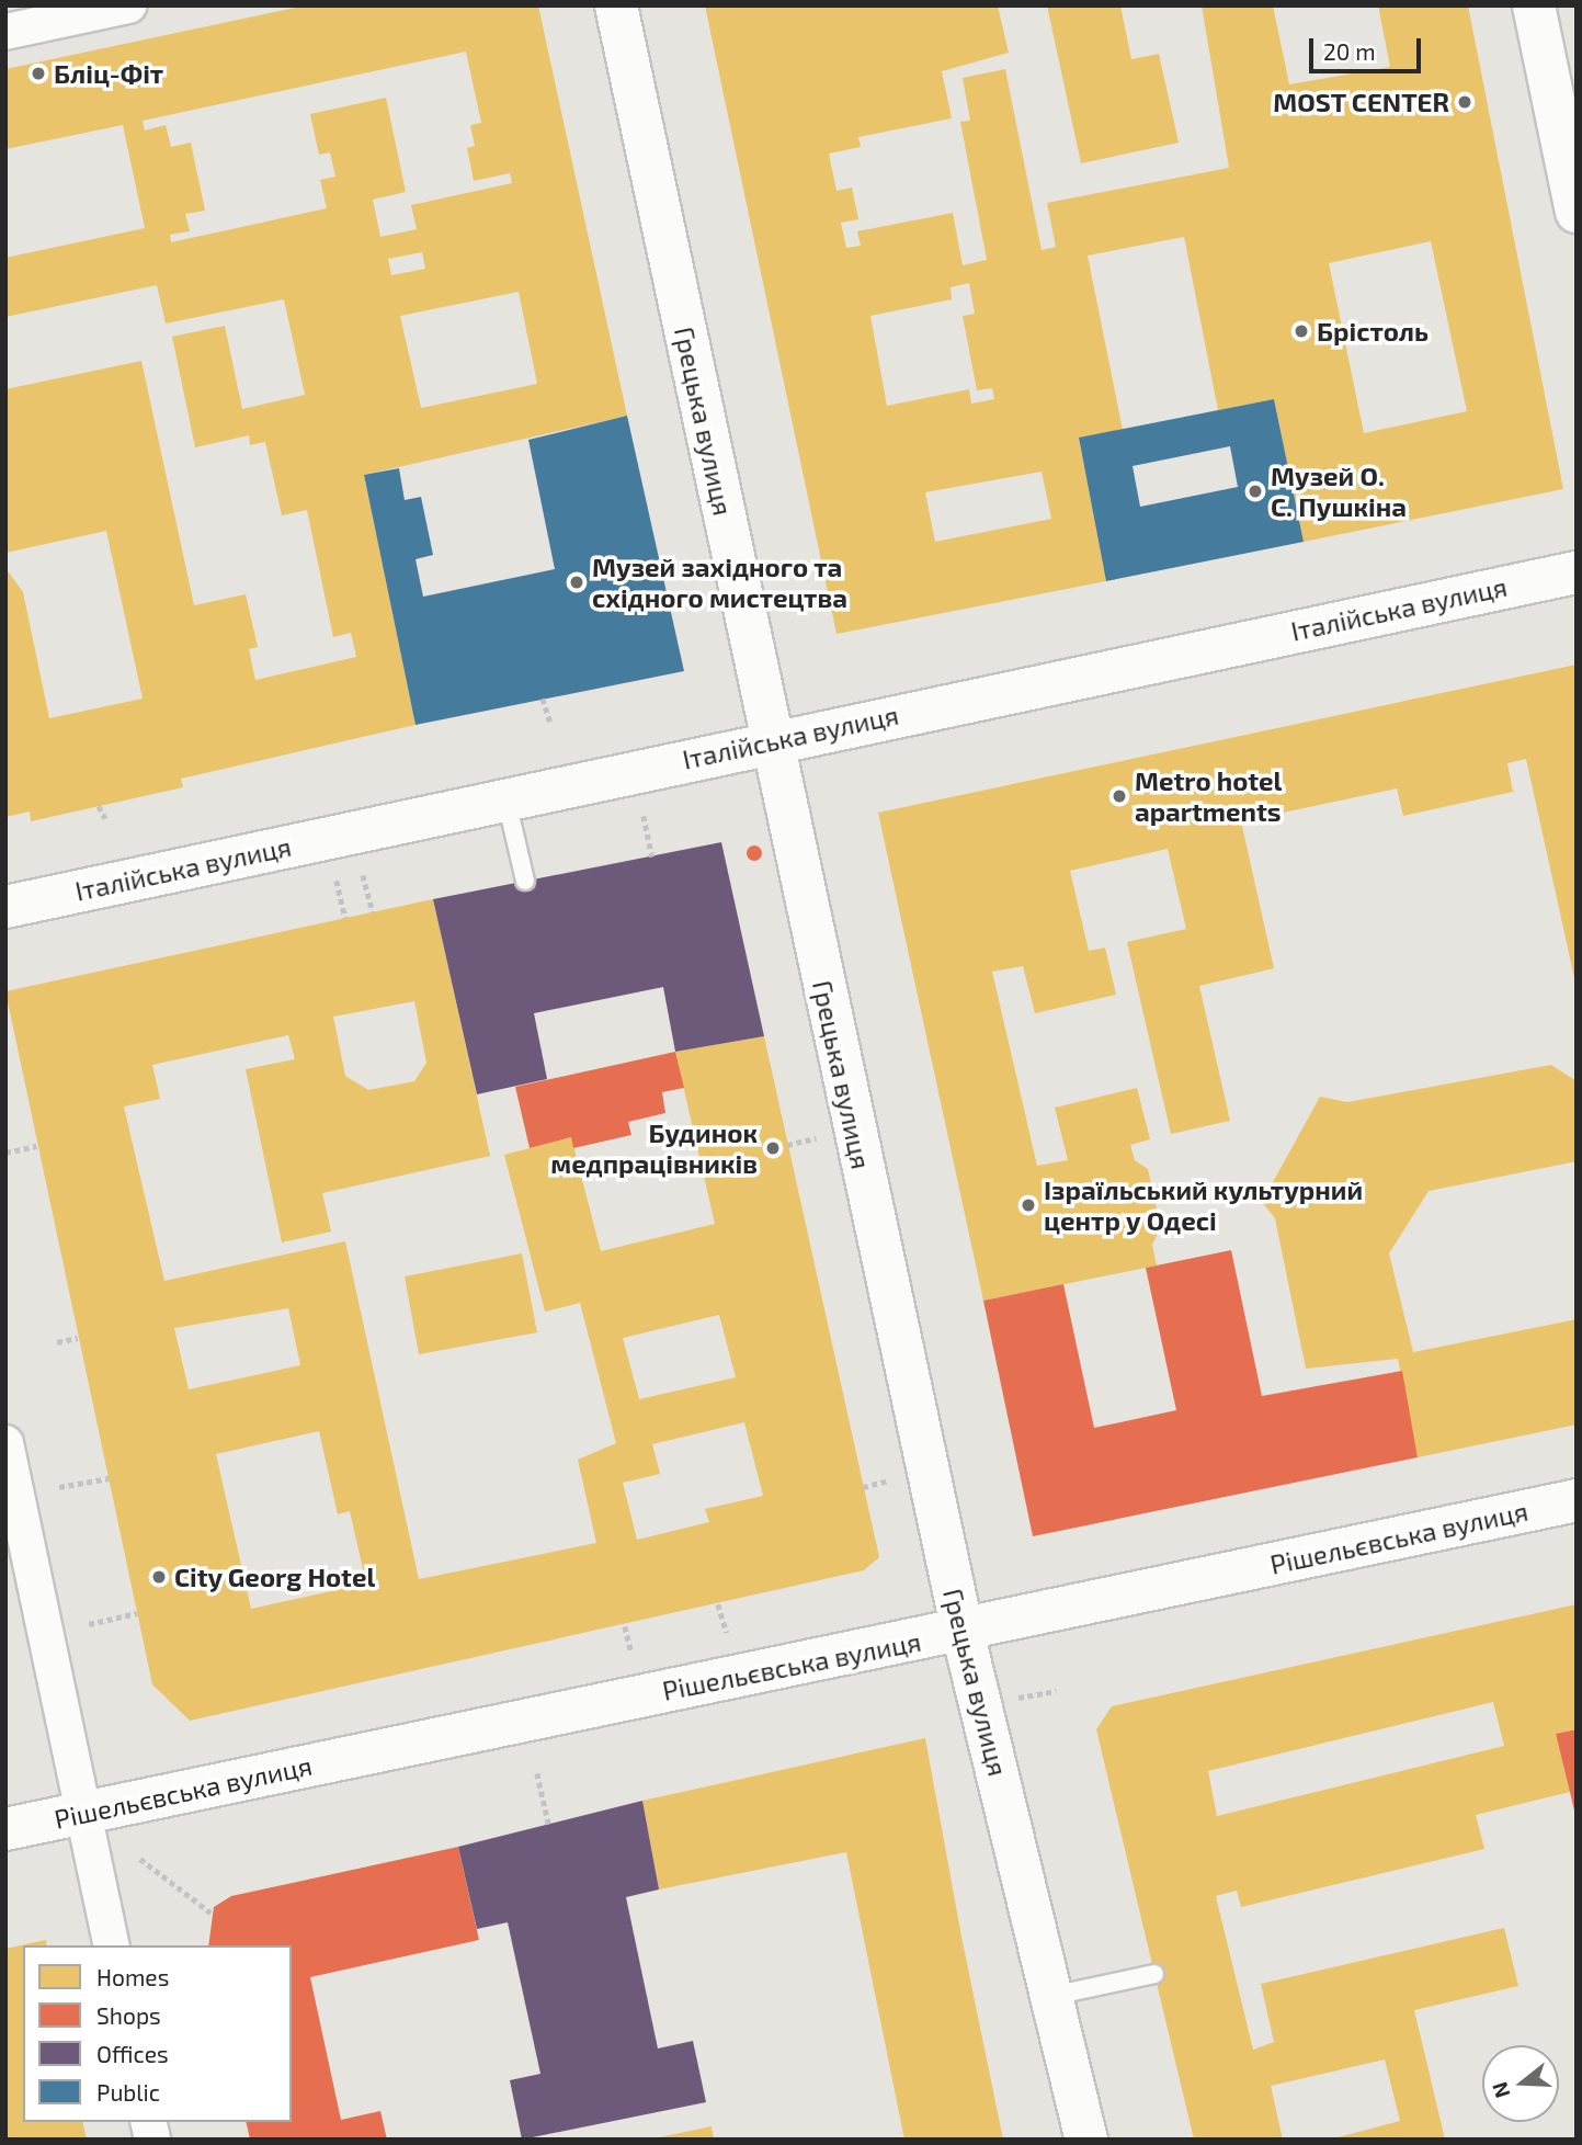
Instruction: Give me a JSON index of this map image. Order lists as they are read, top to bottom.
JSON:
{
  "streets": {
    "street": ["Грецька вулиця", "Італійська вулиця", "Рішельєвська вулиця"]
  },
  "crossings": [
    ["Грецька вулиця", "Італійська вулиця"],
    ["Грецька вулиця", "Рішельєвська вулиця"]
  ],
  "places": [
    "Бліц-Фіт",
    "MOST CENTER",
    "Брістоль",
    "Музей О. С. Пушкіна",
    "Музей західного та східного мистецтва",
    "Metro hotel apartments",
    "Будинок медпрацівників",
    "Ізраїльський культурний центр у Одесі",
    "City Georg Hotel"
  ],
  "legend": [
    "Homes",
    "Shops",
    "Offices",
    "Public"
  ],
  "scale_bar": "20 m",
  "north": "left"
}
